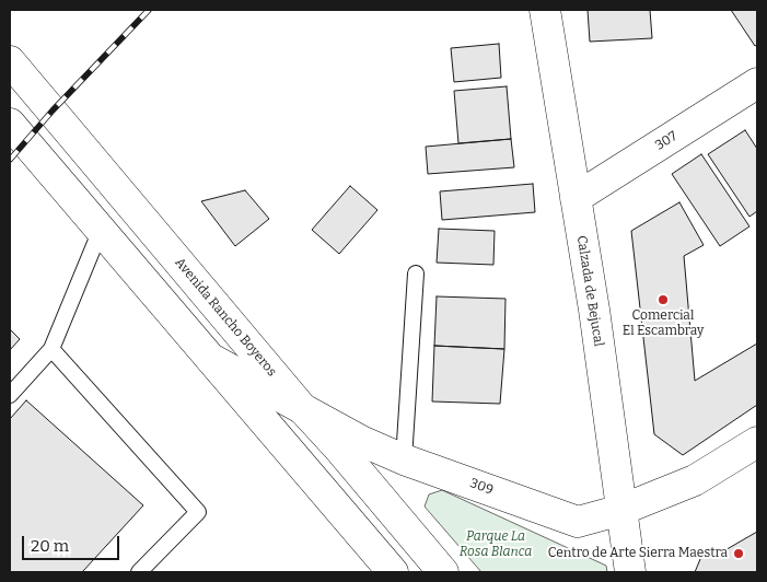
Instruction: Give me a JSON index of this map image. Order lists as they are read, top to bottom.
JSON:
{
  "streets": {
    "main road": [
      "307",
      "Calzada de Bejucal",
      "Avenida Rancho Boyeros",
      "309"
    ]
  },
  "crossings": [
    ["307", "Calzada de Bejucal"],
    ["Calzada de Bejucal", "309"],
    ["Avenida Rancho Boyeros", "309"]
  ],
  "parks": ["Parque La Rosa Blanca"],
  "places": ["Comercial El Escambray", "Centro de Arte Sierra Maestra"],
  "scale_bar": "20 m"
}
